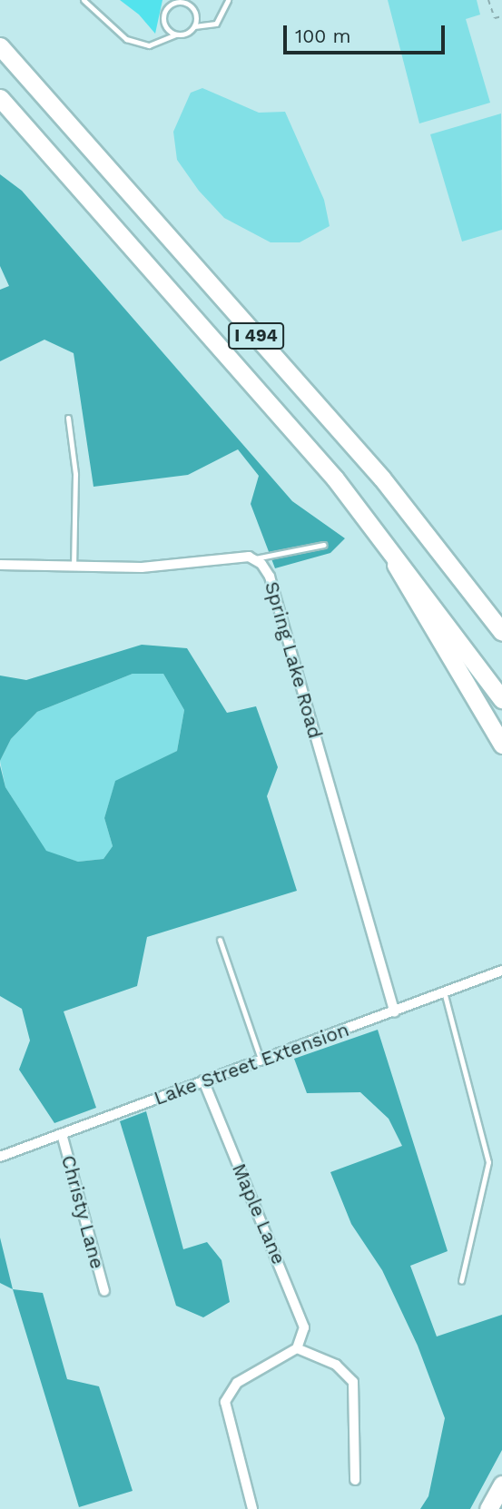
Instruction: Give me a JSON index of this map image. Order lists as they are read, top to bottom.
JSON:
{
  "streets": {
    "highway": ["I 494"],
    "street": [
      "Spring Lake Road",
      "Lake Street Extension",
      "Christy Lane",
      "Maple Lane"
    ]
  },
  "crossings": [
    ["Spring Lake Road", "Lake Street Extension"],
    ["Lake Street Extension", "Christy Lane"],
    ["Lake Street Extension", "Maple Lane"]
  ],
  "scale_bar": "100 m"
}
